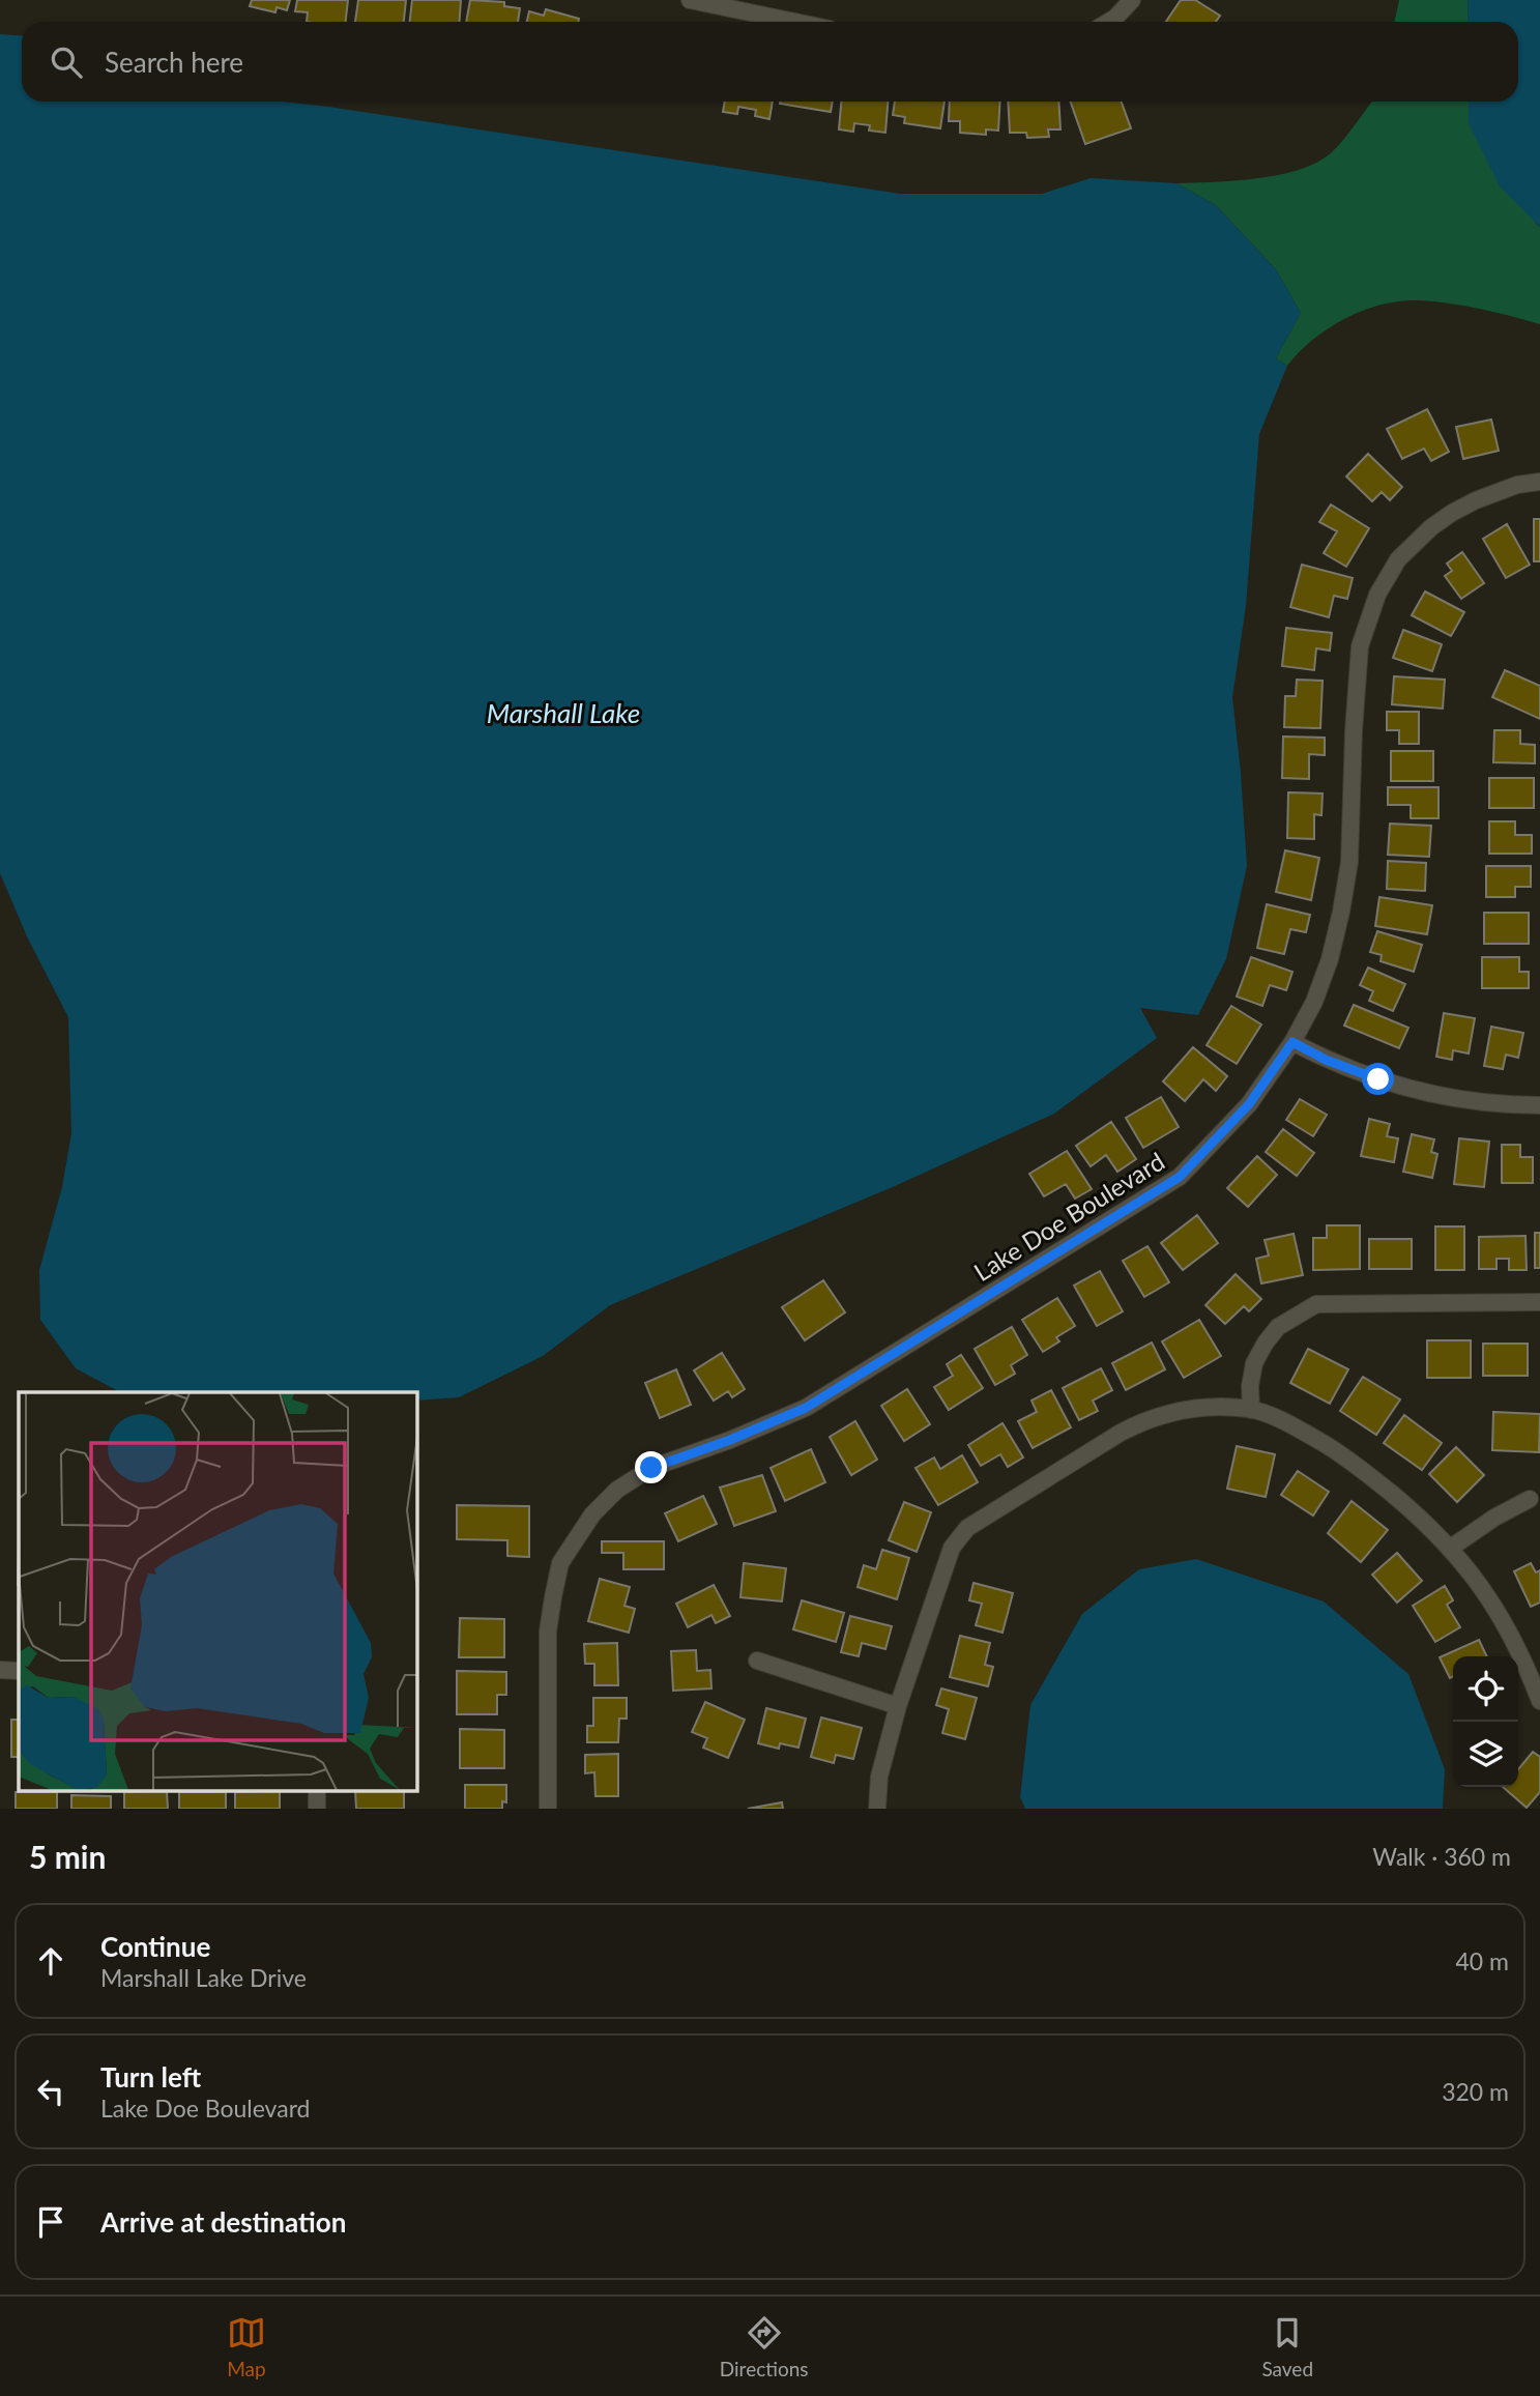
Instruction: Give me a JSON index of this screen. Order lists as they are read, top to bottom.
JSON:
{
  "streets": {
    "street": ["Lake Doe Boulevard"]
  },
  "water": ["Marshall Lake"],
  "page": {
    "search": "Search here",
    "heading": ["5 min", "Walk · 360 m"],
    "list": [
      ["Continue", "Marshall Lake Drive", "40 m"],
      ["Turn left", "Lake Doe Boulevard", "320 m"],
      "Arrive at destination"
    ],
    "nav": ["Map", "Directions", "Saved"]
  }
}
